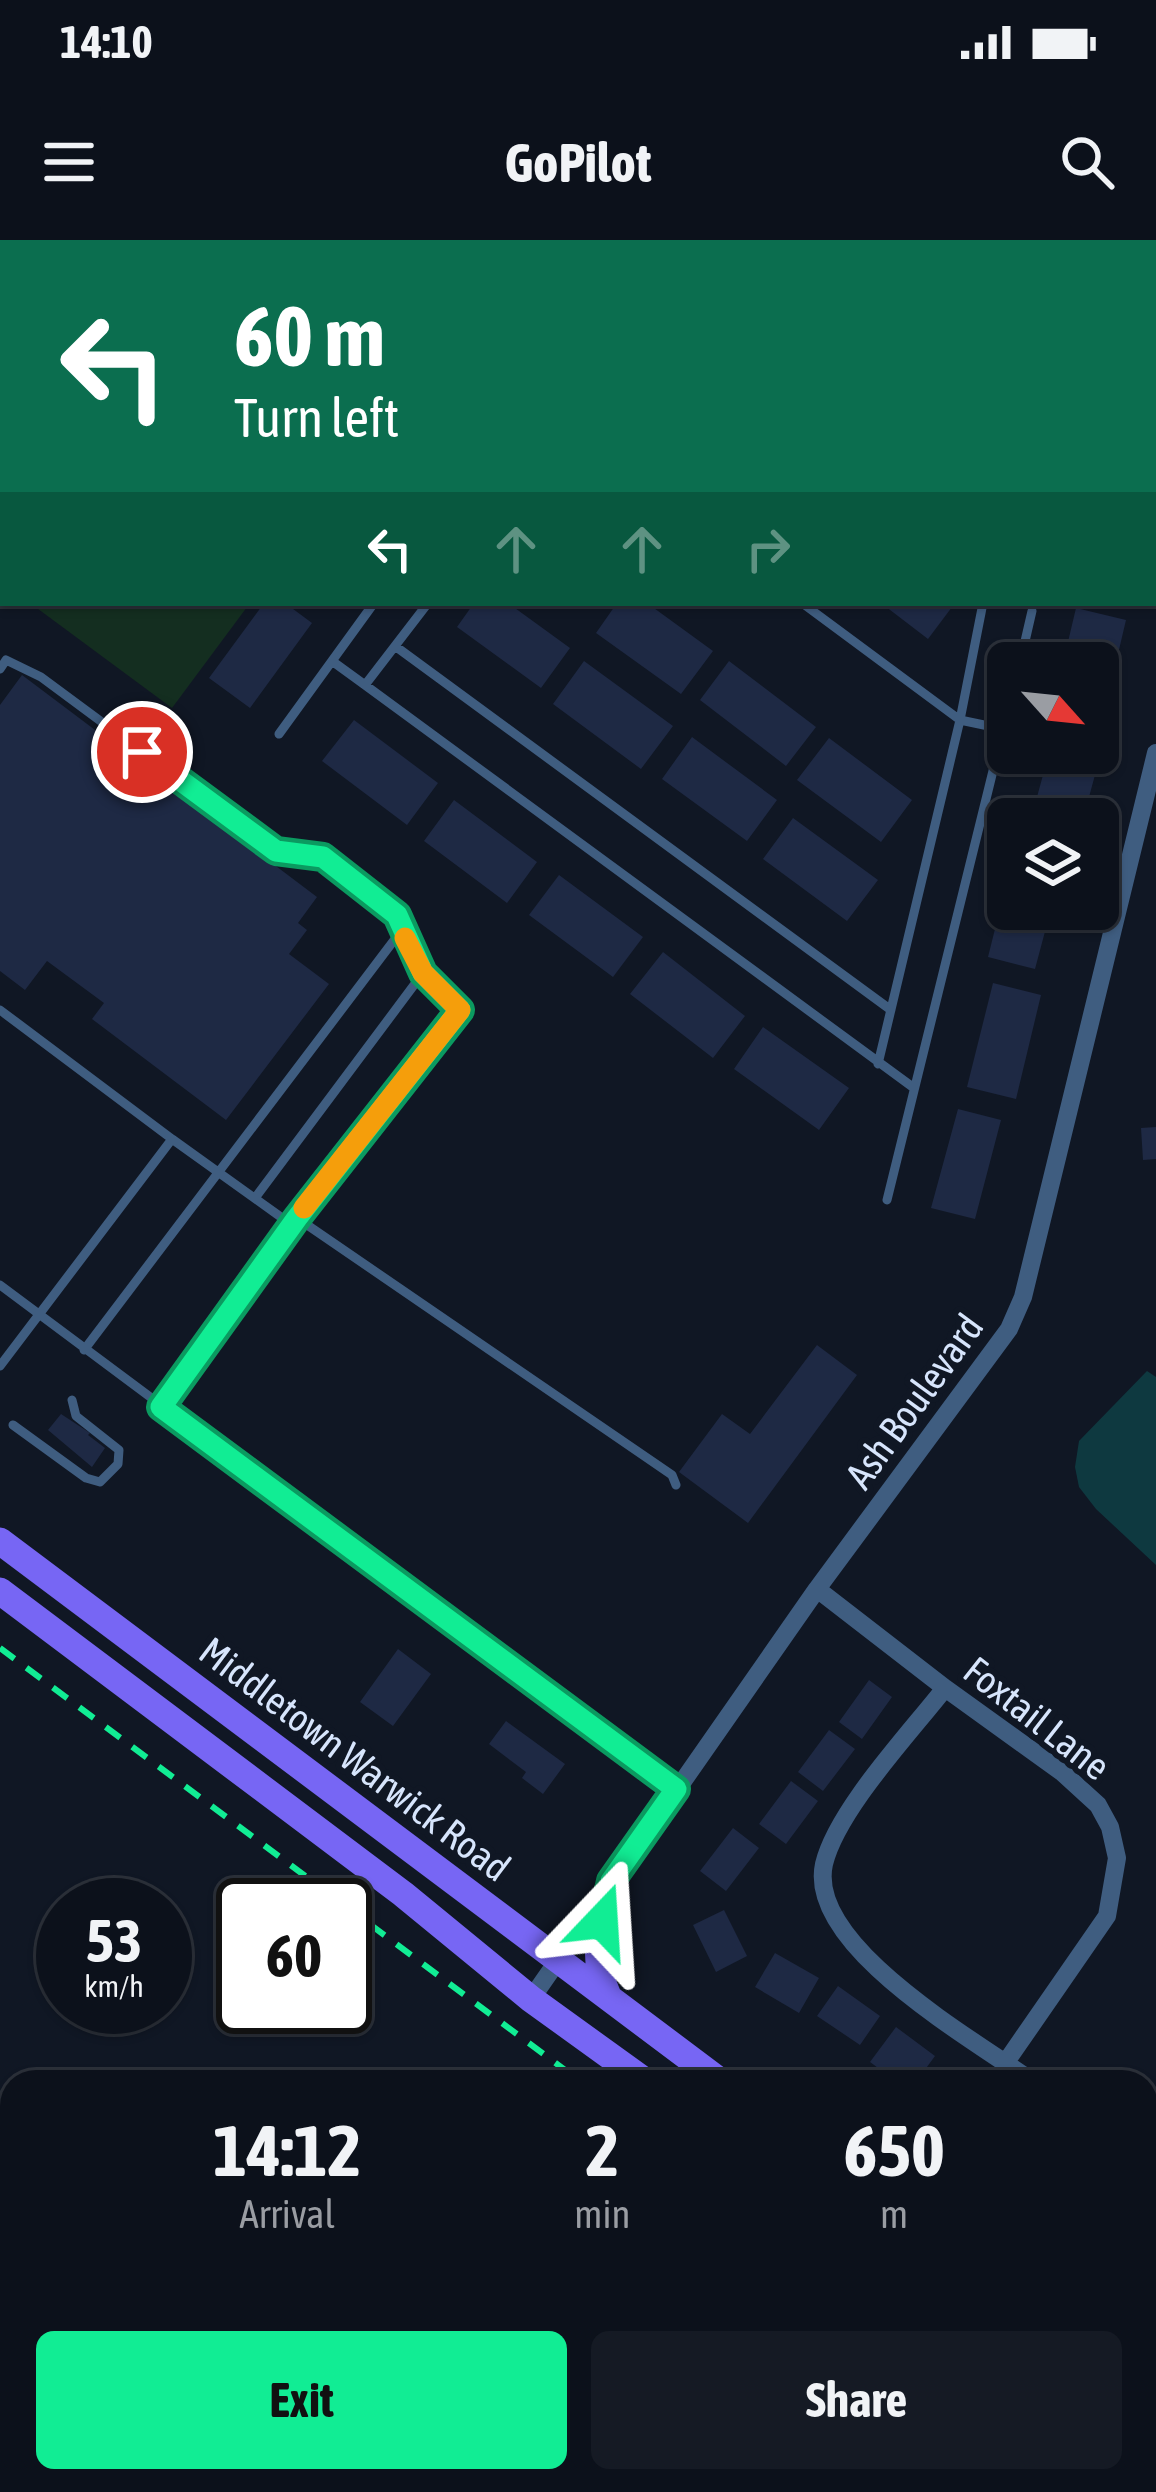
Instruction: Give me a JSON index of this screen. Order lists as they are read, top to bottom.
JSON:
{
  "streets": {
    "main road": ["Middletown Warwick Road"],
    "street": ["Ash Boulevard", "Foxtail Lane"]
  },
  "crossings": [
    ["Ash Boulevard", "Foxtail Lane"],
    ["Ash Boulevard", "Middletown Warwick Road"]
  ],
  "north": "bottom right",
  "page": {
    "status": "14:10",
    "header": "GoPilot",
    "turn": ["60 m", "Turn left"],
    "speed": "53 km/h",
    "limit": "60",
    "eta": [
      "14:12",
      "Arrival",
      "2",
      "min",
      "650",
      "m"
    ],
    "buttons": ["Exit", "Share"]
  }
}
